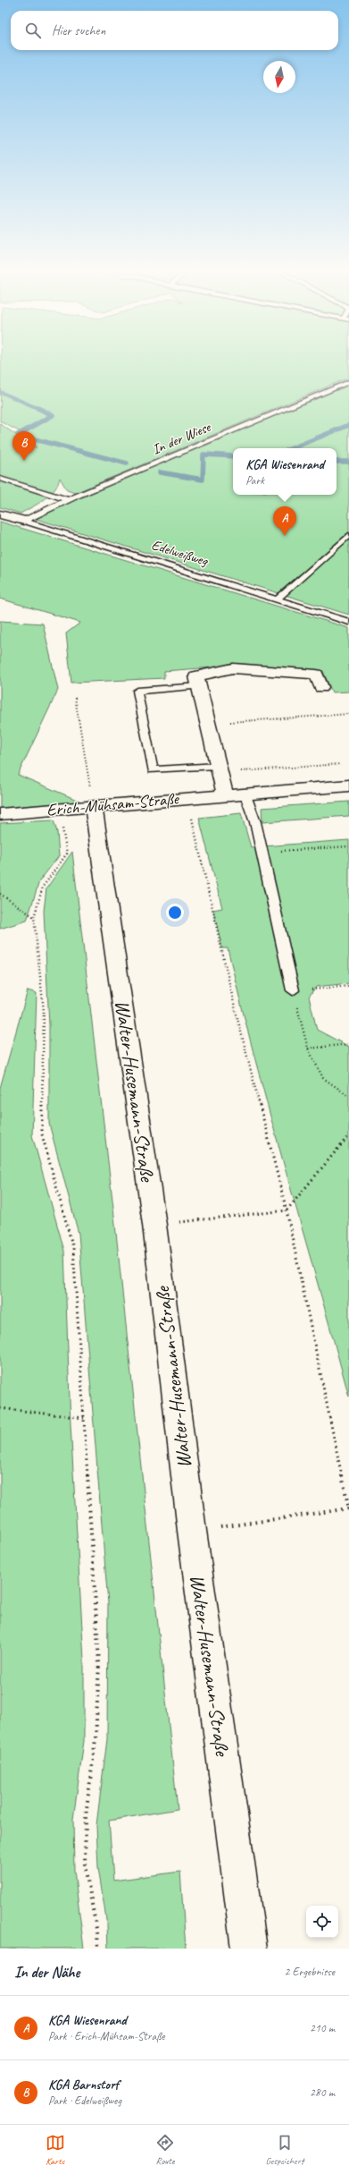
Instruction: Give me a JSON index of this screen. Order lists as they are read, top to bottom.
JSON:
{
  "streets": {
    "street": ["Edelweißweg", "Erich-Mühsam-Straße", "Walter-Husemann-Straße"],
    "lane": ["In der Wiese"]
  },
  "crossings": [
    ["In der Wiese", "Edelweißweg"],
    ["Erich-Mühsam-Straße", "Walter-Husemann-Straße"]
  ],
  "north": "bottom",
  "page": {
    "search": "Hier suchen",
    "pins": ["B", "A"],
    "popup": ["KGA Wiesenrand", "Park"],
    "heading": ["In der Nähe", "2 Ergebnisse"],
    "list": [
      {
        "mark": "A",
        "name": "KGA Wiesenrand",
        "note": "Park · Erich-Mühsam-Straße",
        "value": "210 m"
      },
      {
        "mark": "B",
        "name": "KGA Barnstorf",
        "note": "Park · Edelweißweg",
        "value": "280 m"
      }
    ],
    "nav": ["Karte", "Route", "Gespeichert"]
  }
}
